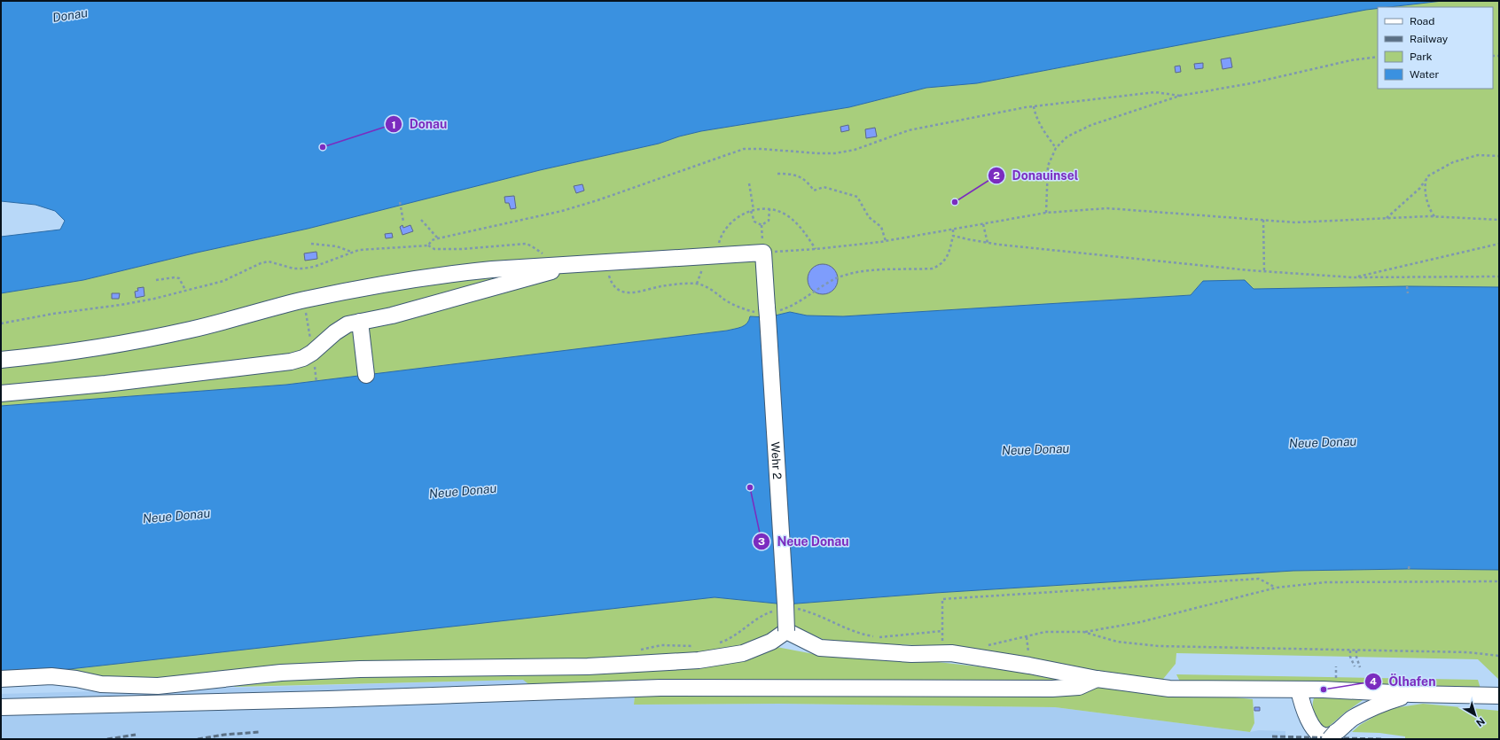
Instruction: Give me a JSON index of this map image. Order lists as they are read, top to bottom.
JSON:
{
  "streets": {
    "street": ["Wehr 2"]
  },
  "water": ["Donau", "Neue Donau"],
  "places": [
    "Donau",
    "Donauinsel",
    "Neue Donau",
    "Ölhafen"
  ],
  "legend": [
    "Road",
    "Railway",
    "Park",
    "Water"
  ],
  "north": "bottom right"
}
